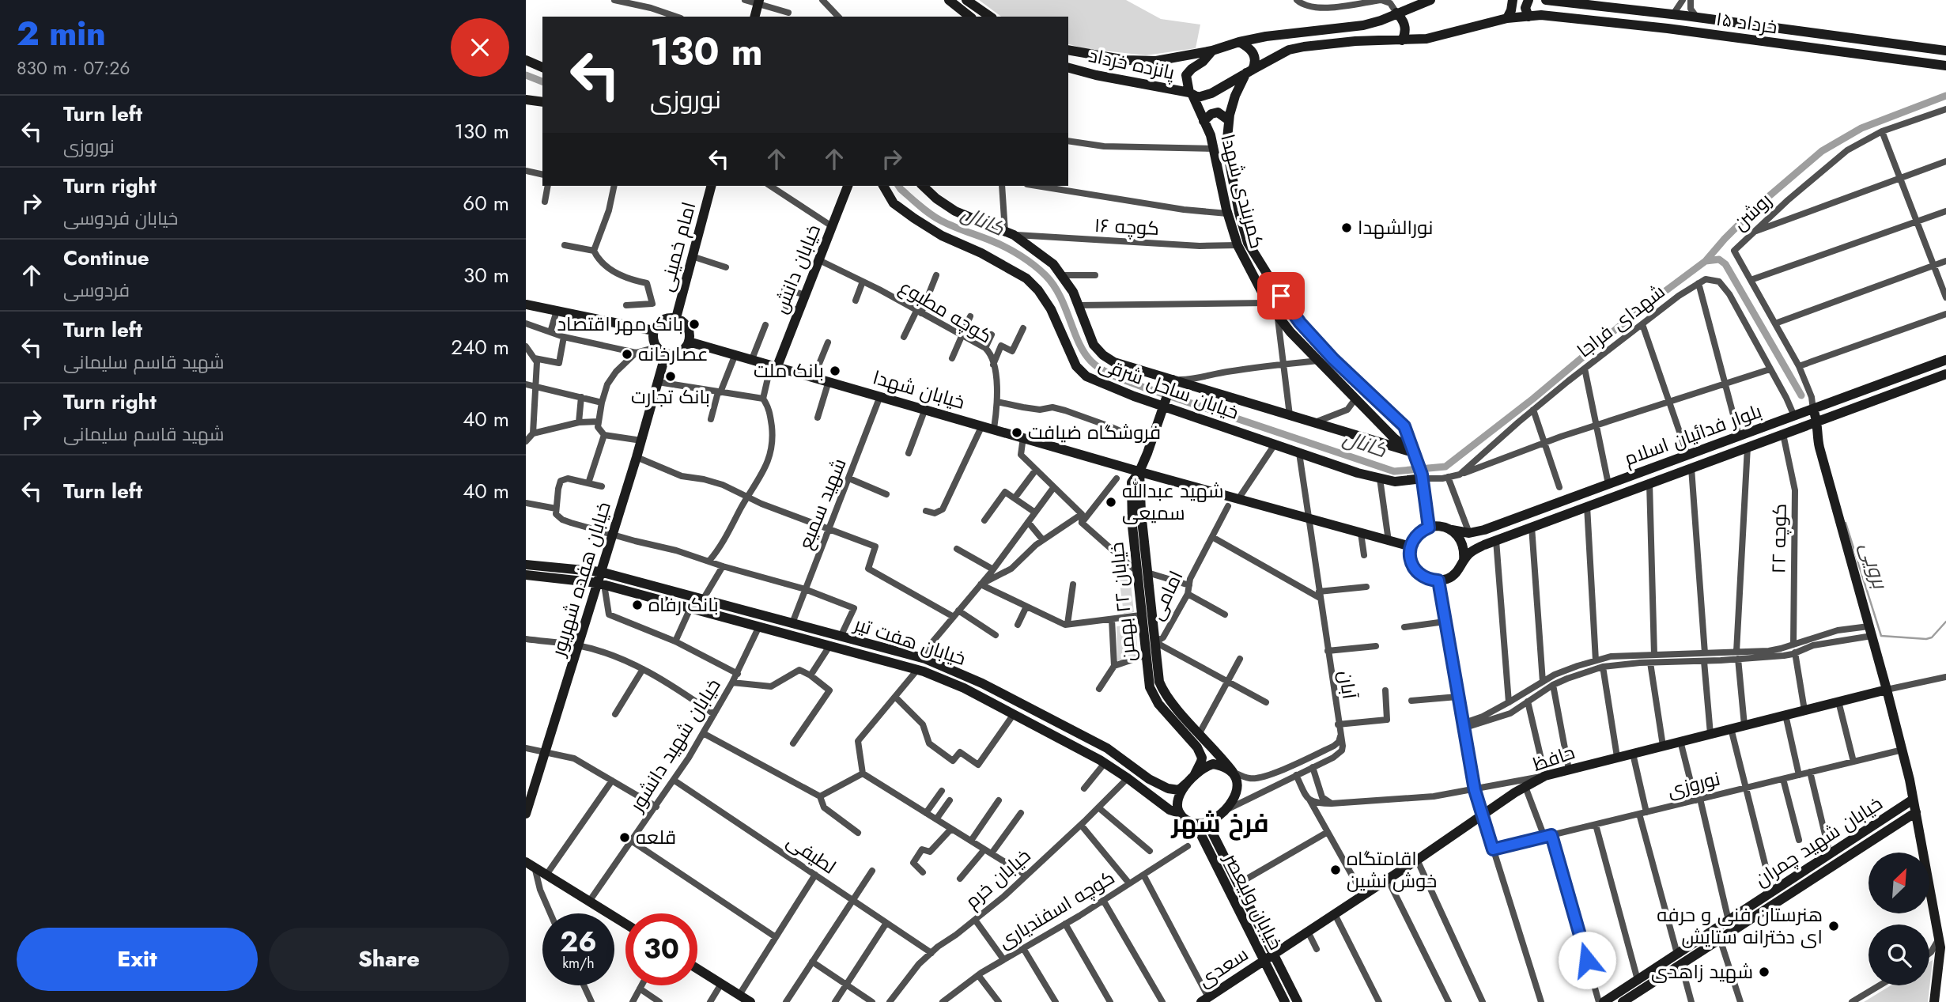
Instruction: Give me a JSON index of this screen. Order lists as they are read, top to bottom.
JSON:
{
  "streets": {
    "street": [
      "۱۵ خرداد",
      "پانزده خرداد",
      "کمربندی شهدا",
      "روشن",
      "کوچه ۱۶",
      "امام خمینی",
      "خیابان دانش",
      "کوچه مطبوع",
      "شهدای فراجا",
      "خیابان ساحل شرقی",
      "خیابان شهدا",
      "بلوار فدائیان اسلام",
      "شهید سمیع",
      "کوچه ۲۲",
      "خیابان هفده شهریور",
      "امامی",
      "خیابان ۲۲ بهمن",
      "خیابان هفت تیر",
      "آبان",
      "خیابان شهید دانشور",
      "حافظ",
      "نوروزی",
      "خیابان شهید چمران",
      "لطیفی",
      "خیابان خرم",
      "خیابان ولیعصر",
      "کوچه اسفندیاری",
      "سعدی"
    ]
  },
  "crossings": [
    ["۱۵ خرداد", "پانزده خرداد"],
    ["۱۵ خرداد", "کمربندی شهدا"],
    ["پانزده خرداد", "کمربندی شهدا"],
    ["کمربندی شهدا", "کوچه ۱۶"],
    ["کمربندی شهدا", "خیابان ساحل شرقی"],
    ["روشن", "بلوار فدائیان اسلام"],
    ["کوچه ۱۶", "خیابان ساحل شرقی"],
    ["امام خمینی", "خیابان شهدا"],
    ["امام خمینی", "خیابان هفده شهریور"],
    ["خیابان دانش", "کوچه مطبوع"],
    ["خیابان دانش", "خیابان شهدا"],
    ["کوچه مطبوع", "خیابان شهدا"],
    ["شهدای فراجا", "خیابان ساحل شرقی"],
    ["خیابان ساحل شرقی", "آبان"],
    ["خیابان شهدا", "بلوار فدائیان اسلام"],
    ["خیابان شهدا", "شهید سمیع"],
    ["خیابان شهدا", "خیابان هفده شهریور"],
    ["خیابان شهدا", "خیابان ۲۲ بهمن"],
    ["خیابان شهدا", "آبان"],
    ["بلوار فدائیان اسلام", "کوچه ۲۲"],
    ["شهید سمیع", "خیابان هفت تیر"],
    ["خیابان هفده شهریور", "خیابان هفت تیر"],
    ["امامی", "خیابان ۲۲ بهمن"],
    ["خیابان ۲۲ بهمن", "خیابان هفت تیر"],
    ["خیابان ۲۲ بهمن", "خیابان ولیعصر"],
    ["خیابان هفت تیر", "خیابان شهید دانشور"],
    ["خیابان هفت تیر", "خیابان خرم"],
    ["خیابان هفت تیر", "خیابان ولیعصر"],
    ["خیابان شهید دانشور", "لطیفی"],
    ["حافظ", "خیابان ولیعصر"],
    ["حافظ", "سعدی"],
    ["لطیفی", "خیابان خرم"],
    ["خیابان ولیعصر", "سعدی"]
  ],
  "districts": ["فرخ شهر"],
  "water": ["کانال", "برویی"],
  "places": [
    "نورالشهدا",
    "بانک مهر اقتصاد",
    "عصارخانه",
    "بانک ملت",
    "بانک تجارت",
    "فروشگاه ضیافت",
    "شهید عبدالله سمیعی",
    "بانک رفاه",
    "قلعه",
    "اقامتگاه خوش نشین",
    "هنرستان فنی و حرفه ای دخترانه ستایش",
    "شهید زاهدی"
  ],
  "north": "top right",
  "page": {
    "heading": ["2 min", "830 m · 07:26"],
    "turn": ["130 m", "نوروزی"],
    "list": [
      {
        "name": "Turn left",
        "note": "نوروزی",
        "value": "130 m"
      },
      {
        "name": "Turn right",
        "note": "خیابان فردوسی",
        "value": "60 m"
      },
      {
        "name": "Continue",
        "note": "فردوسی",
        "value": "30 m"
      },
      {
        "name": "Turn left",
        "note": "شهید قاسم سلیمانی",
        "value": "240 m"
      },
      {
        "name": "Turn right",
        "note": "شهید قاسم سلیمانی",
        "value": "40 m"
      },
      {
        "name": "Turn left",
        "value": "40 m"
      }
    ],
    "speed": "26 km/h",
    "limit": "30",
    "buttons": ["Exit", "Share"]
  }
}
